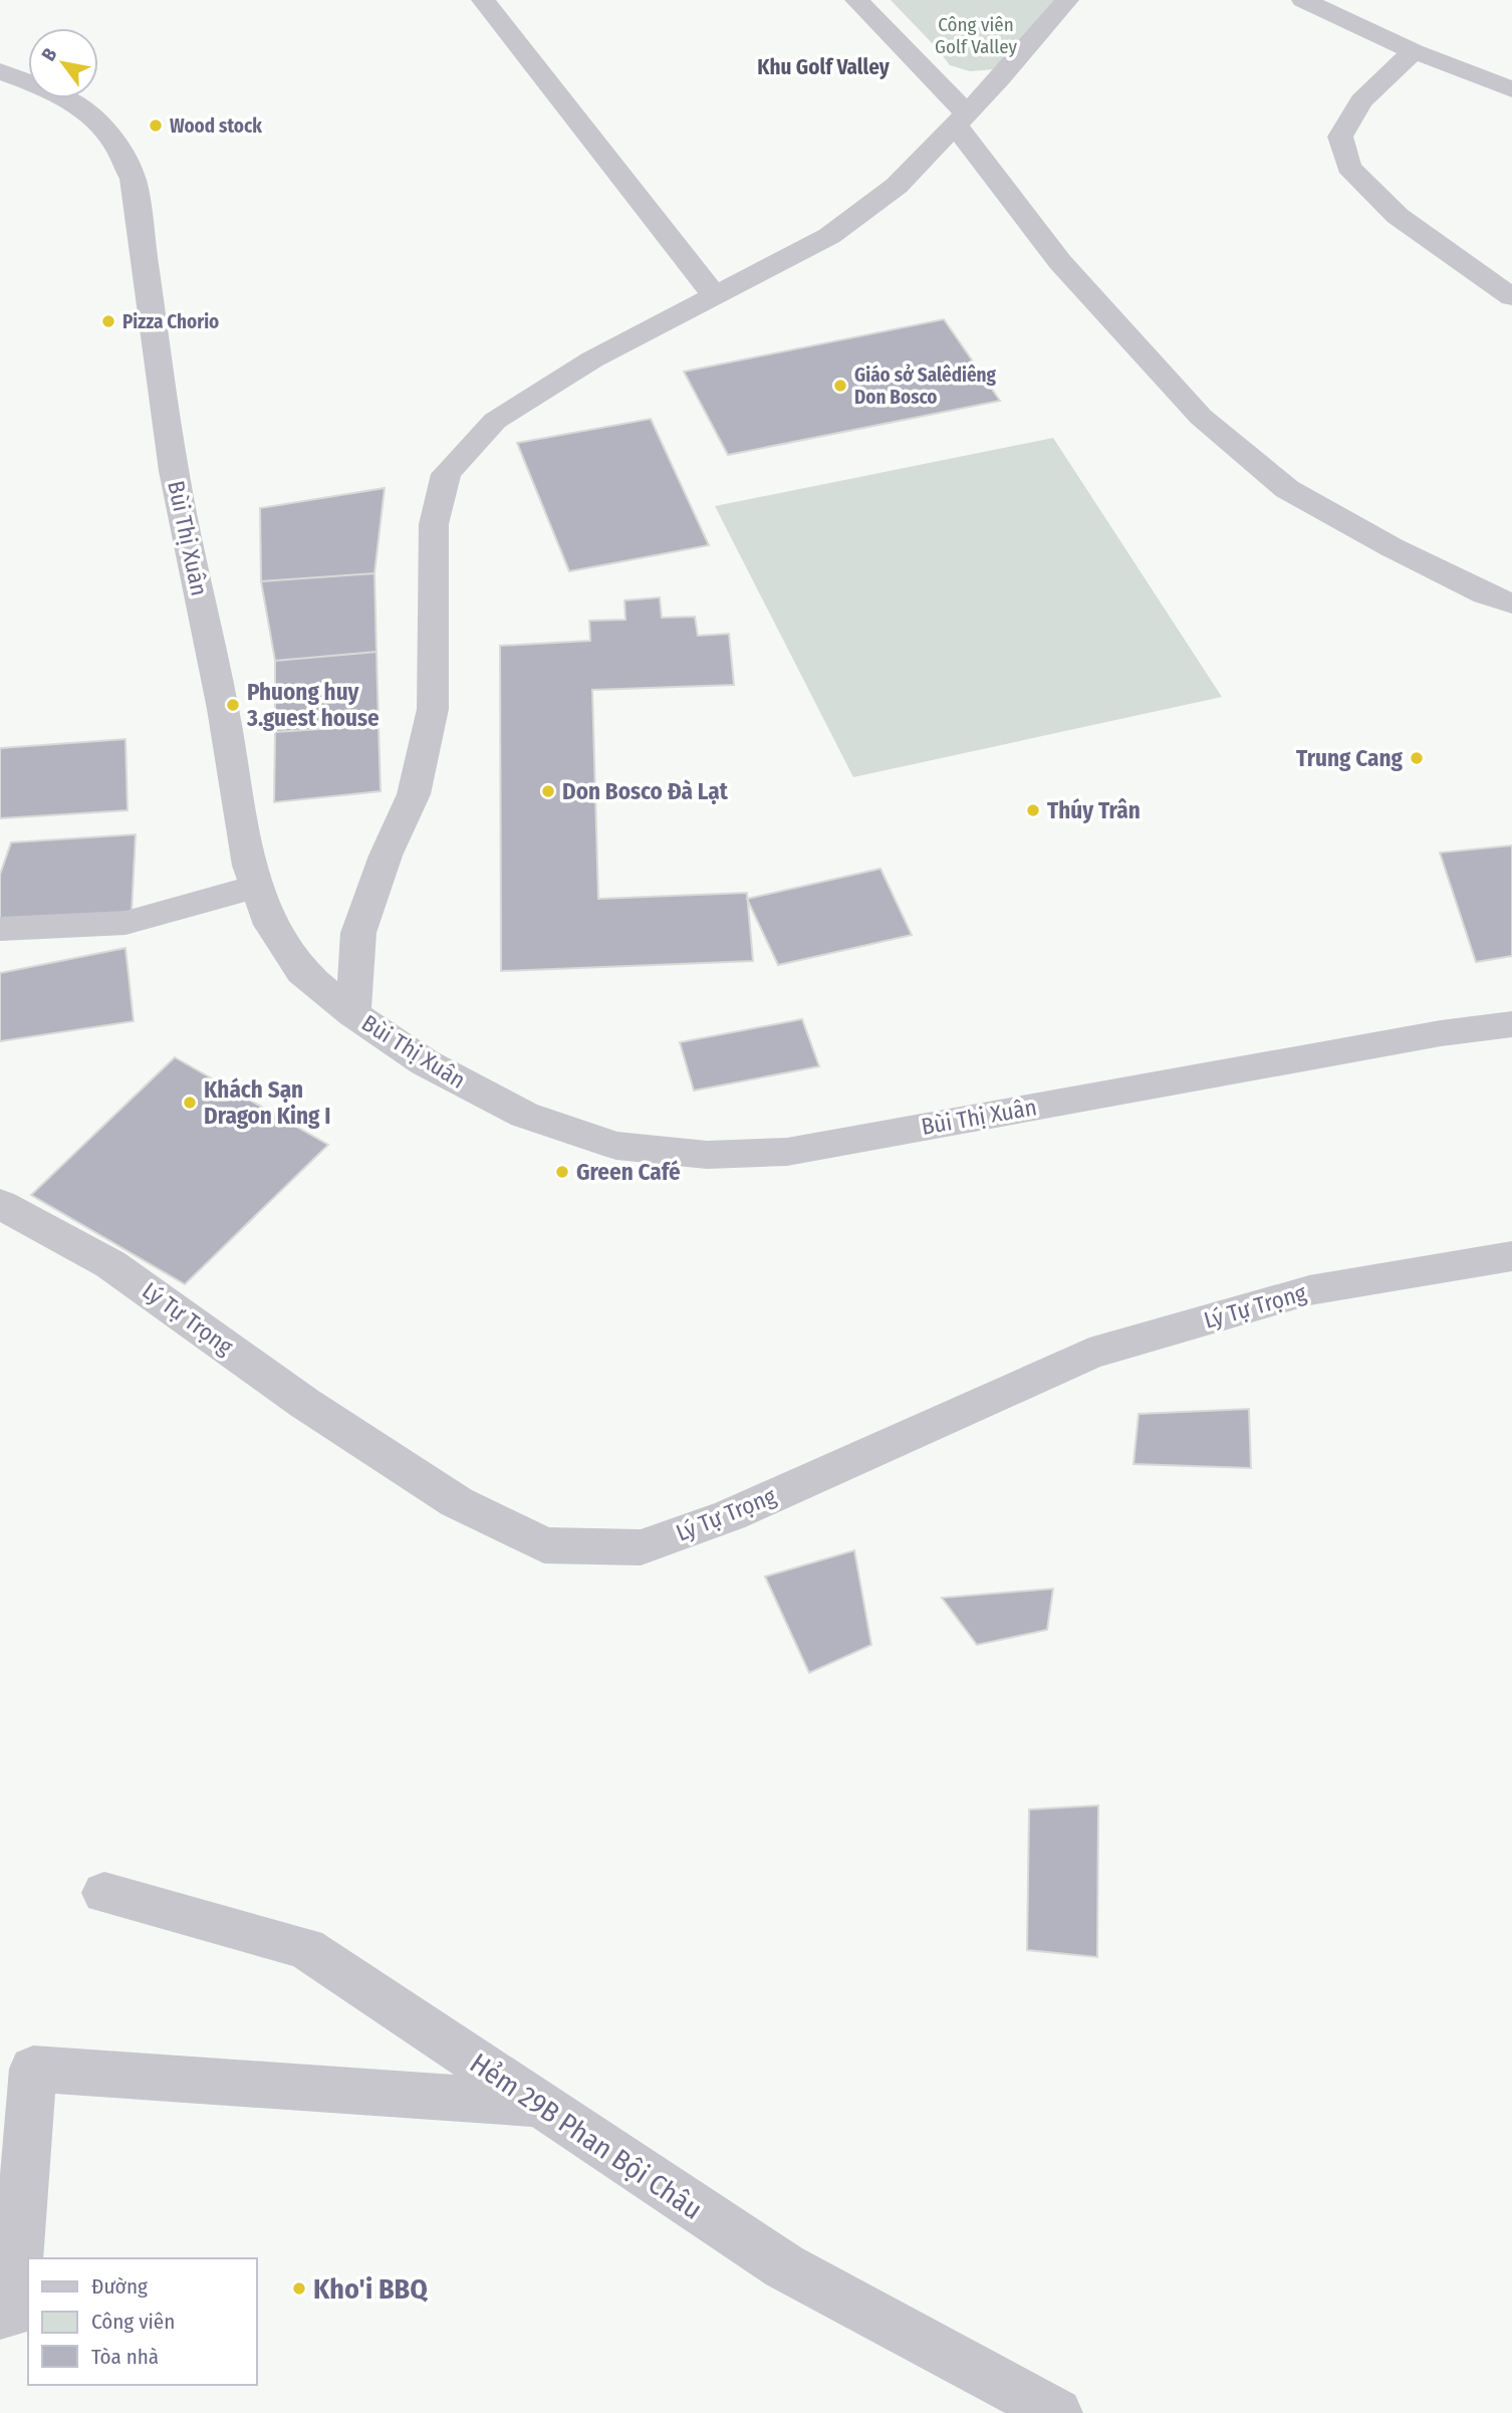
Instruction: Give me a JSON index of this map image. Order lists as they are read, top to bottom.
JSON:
{
  "streets": {
    "street": ["Bùi Thị Xuân", "Lý Tự Trọng", "Hẻm 29B Phan Bội Châu"]
  },
  "districts": ["Khu Golf Valley"],
  "parks": ["Công viên Golf Valley"],
  "places": [
    "Wood stock",
    "Pizza Chorio",
    "Giáo sở Salêdiêng Don Bosco",
    "Phuong huy 3.guest house",
    "Trung Cang",
    "Don Bosco Đà Lạt",
    "Thúy Trân",
    "Khách Sạn Dragon King I",
    "Green Café",
    "Kho'i BBQ"
  ],
  "legend": ["Đường", "Công viên", "Tòa nhà"],
  "north": "top left"
}
